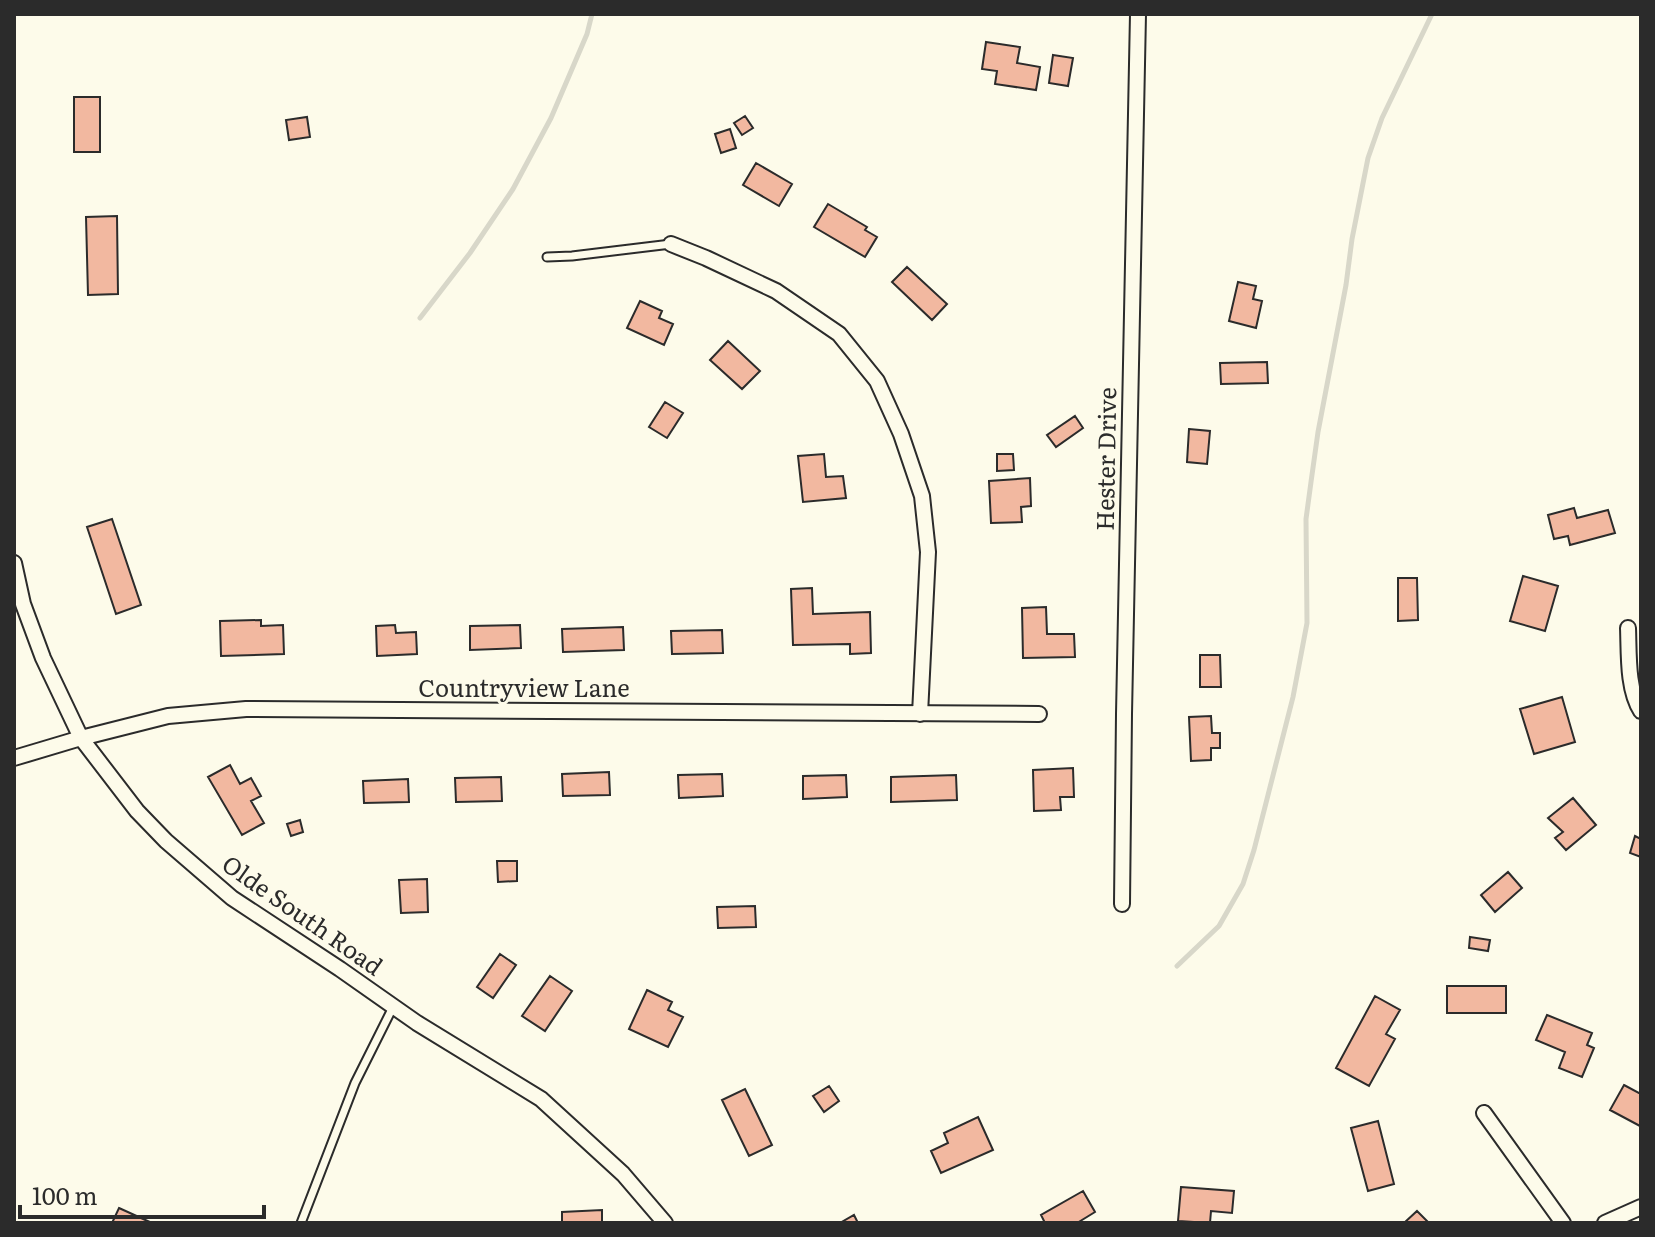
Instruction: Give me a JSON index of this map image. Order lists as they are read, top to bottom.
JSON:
{
  "streets": {
    "street": ["Hester Drive", "Countryview Lane", "Olde South Road"]
  },
  "crossings": [
    ["Countryview Lane", "Olde South Road"]
  ],
  "scale_bar": "100 m"
}
